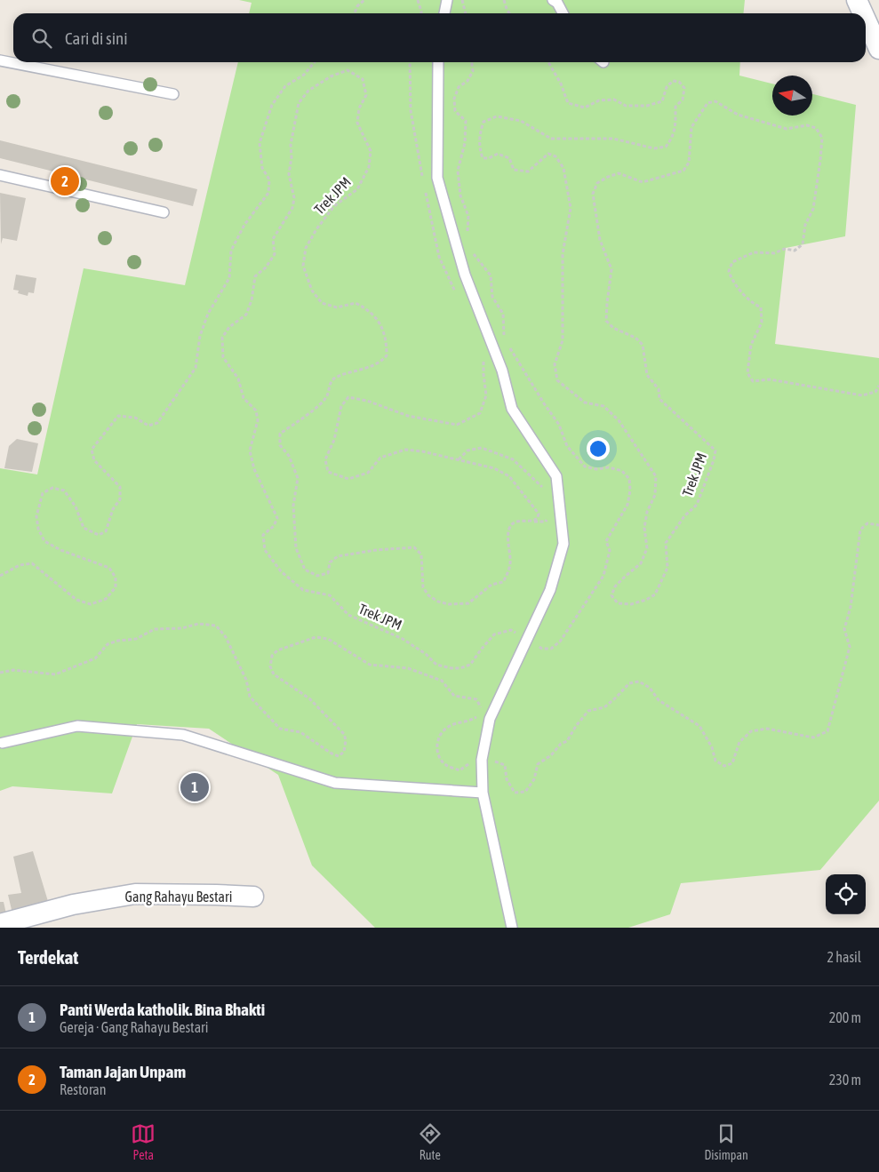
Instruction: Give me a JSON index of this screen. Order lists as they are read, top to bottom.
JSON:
{
  "streets": {
    "street": ["Gang Rahayu Bestari"],
    "path": ["Trek JPM"]
  },
  "north": "left",
  "page": {
    "search": "Cari di sini",
    "pins": ["2", "1"],
    "heading": ["Terdekat", "2 hasil"],
    "list": [
      {
        "mark": "1",
        "name": "Panti Werda katholik. Bina Bhakti",
        "note": "Gereja · Gang Rahayu Bestari",
        "value": "200 m"
      },
      {
        "mark": "2",
        "name": "Taman Jajan Unpam",
        "note": "Restoran",
        "value": "230 m"
      }
    ],
    "nav": ["Peta", "Rute", "Disimpan"]
  }
}
